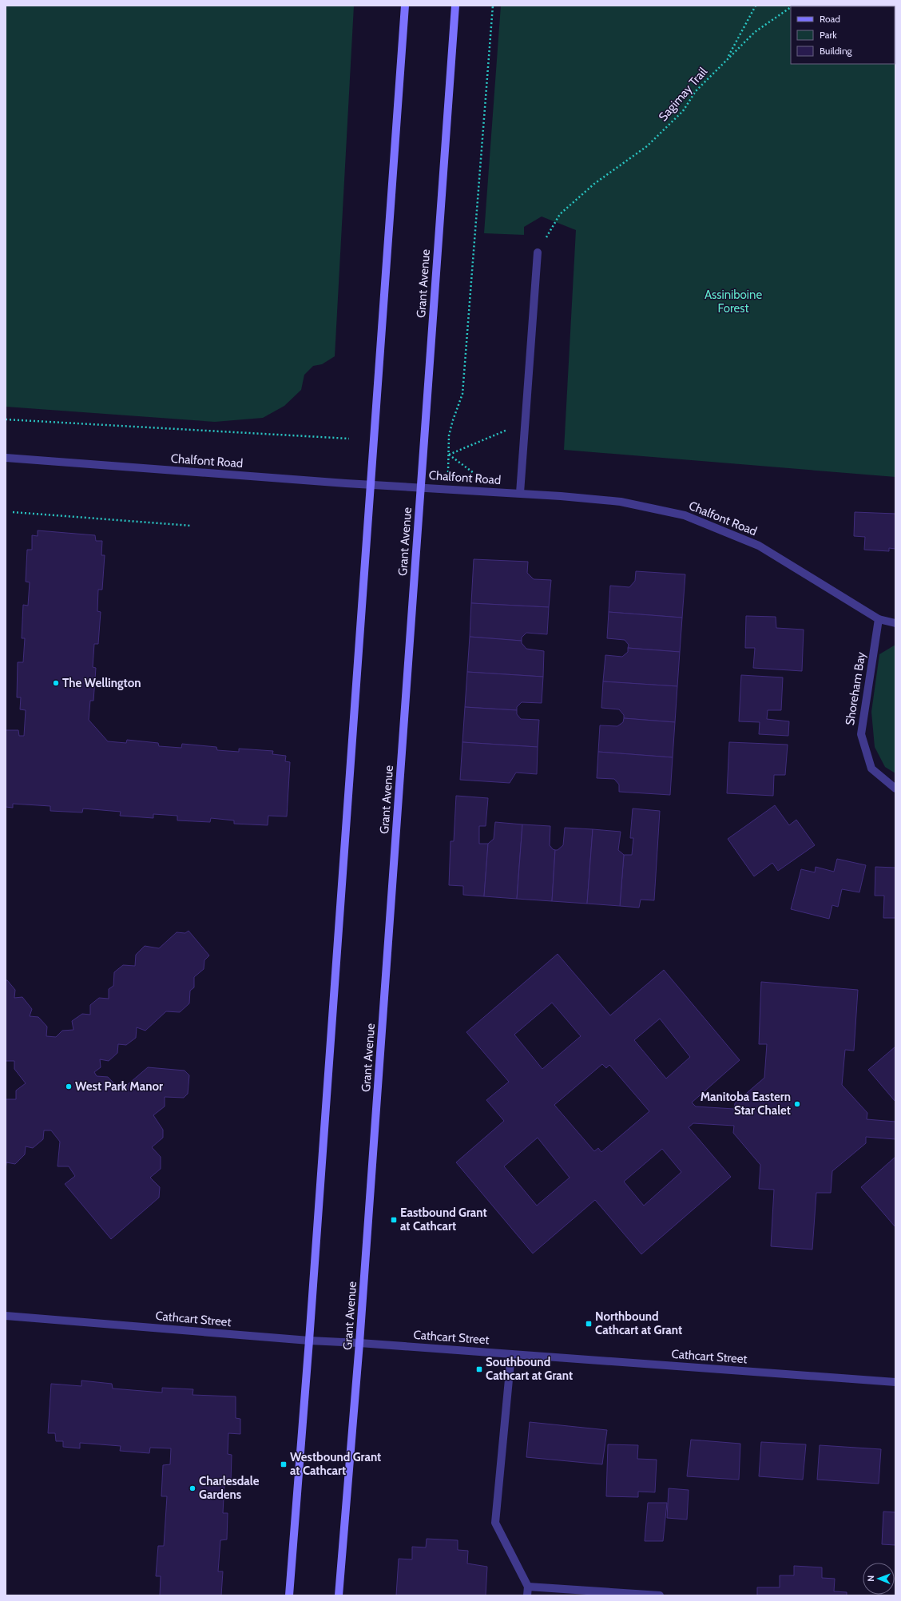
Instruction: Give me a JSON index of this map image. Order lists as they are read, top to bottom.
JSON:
{
  "streets": {
    "main road": ["Grant Avenue"],
    "street": ["Chalfont Road", "Shoreham Bay", "Cathcart Street"],
    "path": ["Sagimay Trail"]
  },
  "crossings": [
    ["Grant Avenue", "Chalfont Road"],
    ["Grant Avenue", "Cathcart Street"],
    ["Chalfont Road", "Shoreham Bay"]
  ],
  "parks": ["Assiniboine Forest"],
  "places": {
    "other": [
      "The Wellington",
      "West Park Manor",
      "Manitoba Eastern Star Chalet",
      "Charlesdale Gardens"
    ],
    "transit": [
      "Eastbound Grant at Cathcart",
      "Northbound Cathcart at Grant",
      "Southbound Cathcart at Grant",
      "Westbound Grant at Cathcart"
    ]
  },
  "legend": ["Road", "Park", "Building"],
  "north": "left"
}
